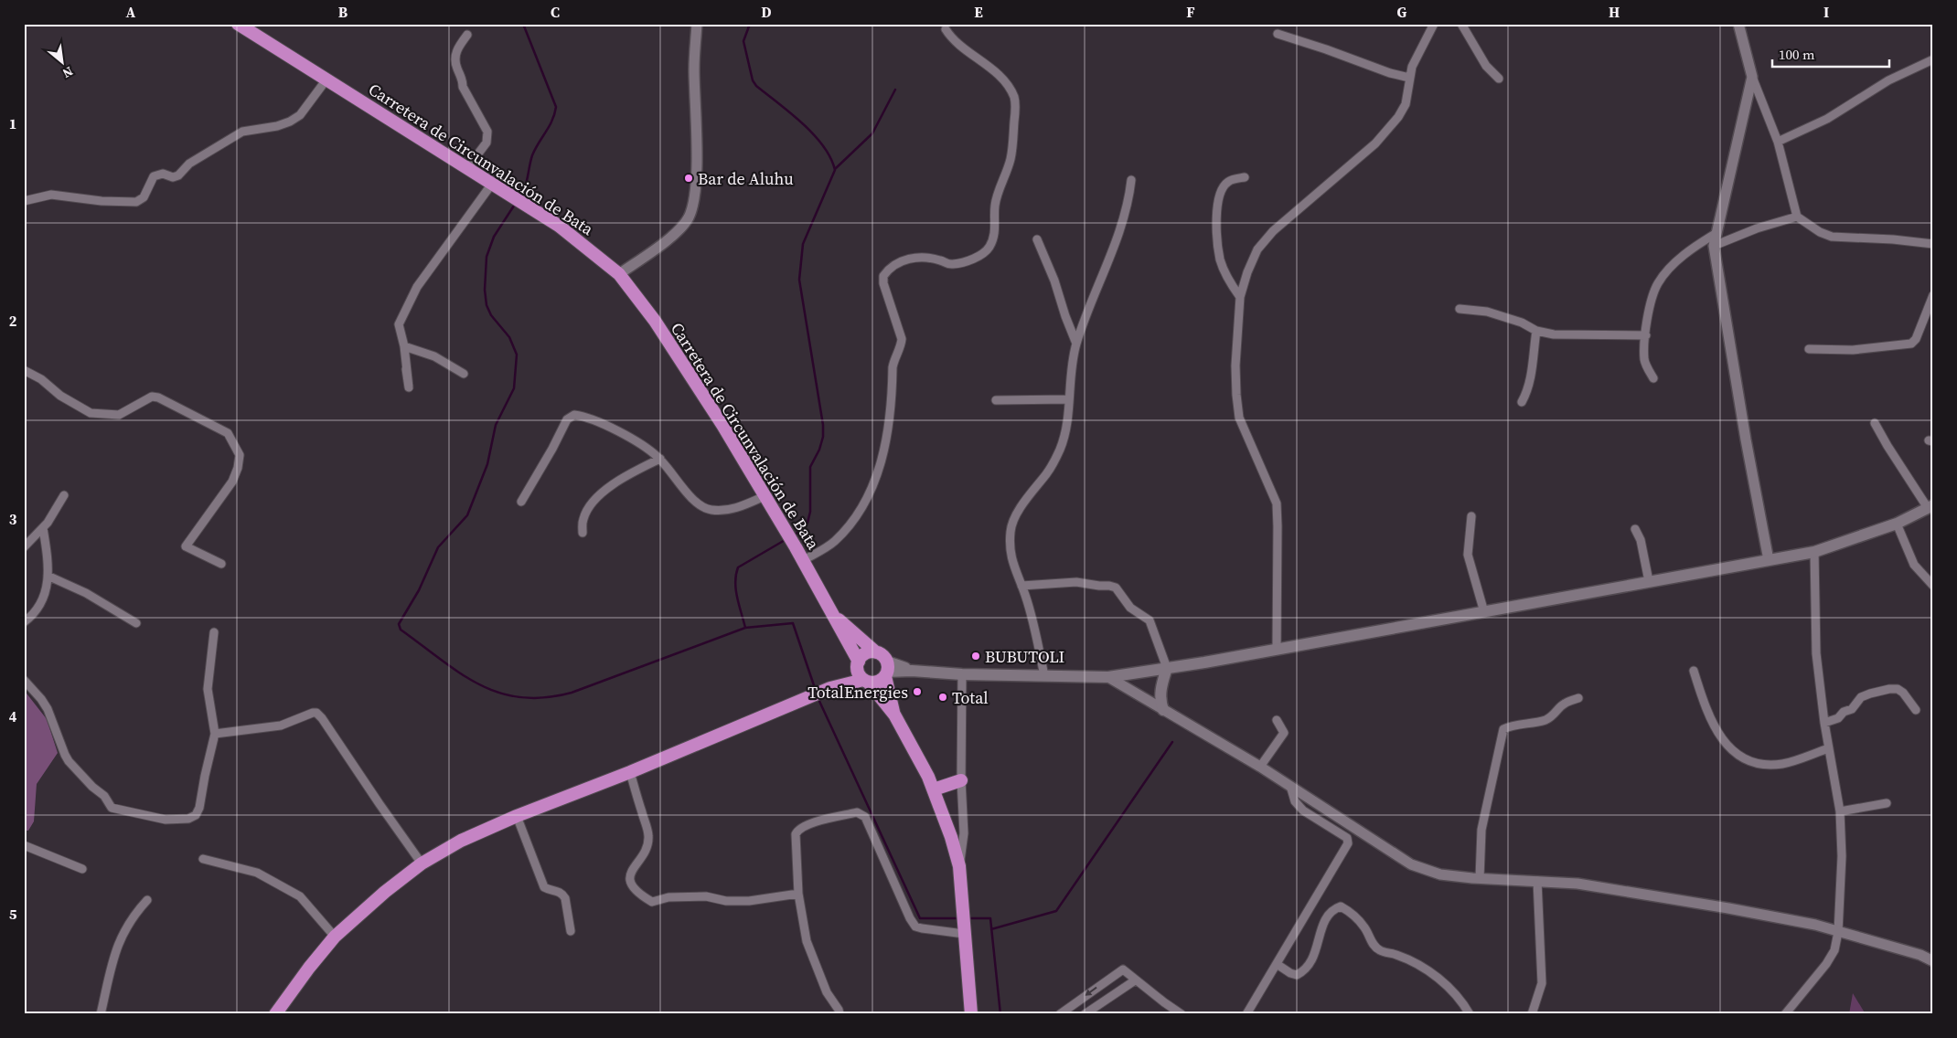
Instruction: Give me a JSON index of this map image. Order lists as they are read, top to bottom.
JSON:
{
  "streets": {
    "main road": ["Carretera de Circunvalación de Bata"]
  },
  "places": [
    "Bar de Aluhu",
    "BUBUTOLI",
    "TotalEnergies",
    "Total"
  ],
  "scale_bar": "100 m",
  "north": "bottom right",
  "grid": {
    "columns": [
      "A",
      "B",
      "C",
      "D",
      "E",
      "F",
      "G",
      "H",
      "I"
    ],
    "rows": [
      "1",
      "2",
      "3",
      "4",
      "5"
    ]
  }
}
